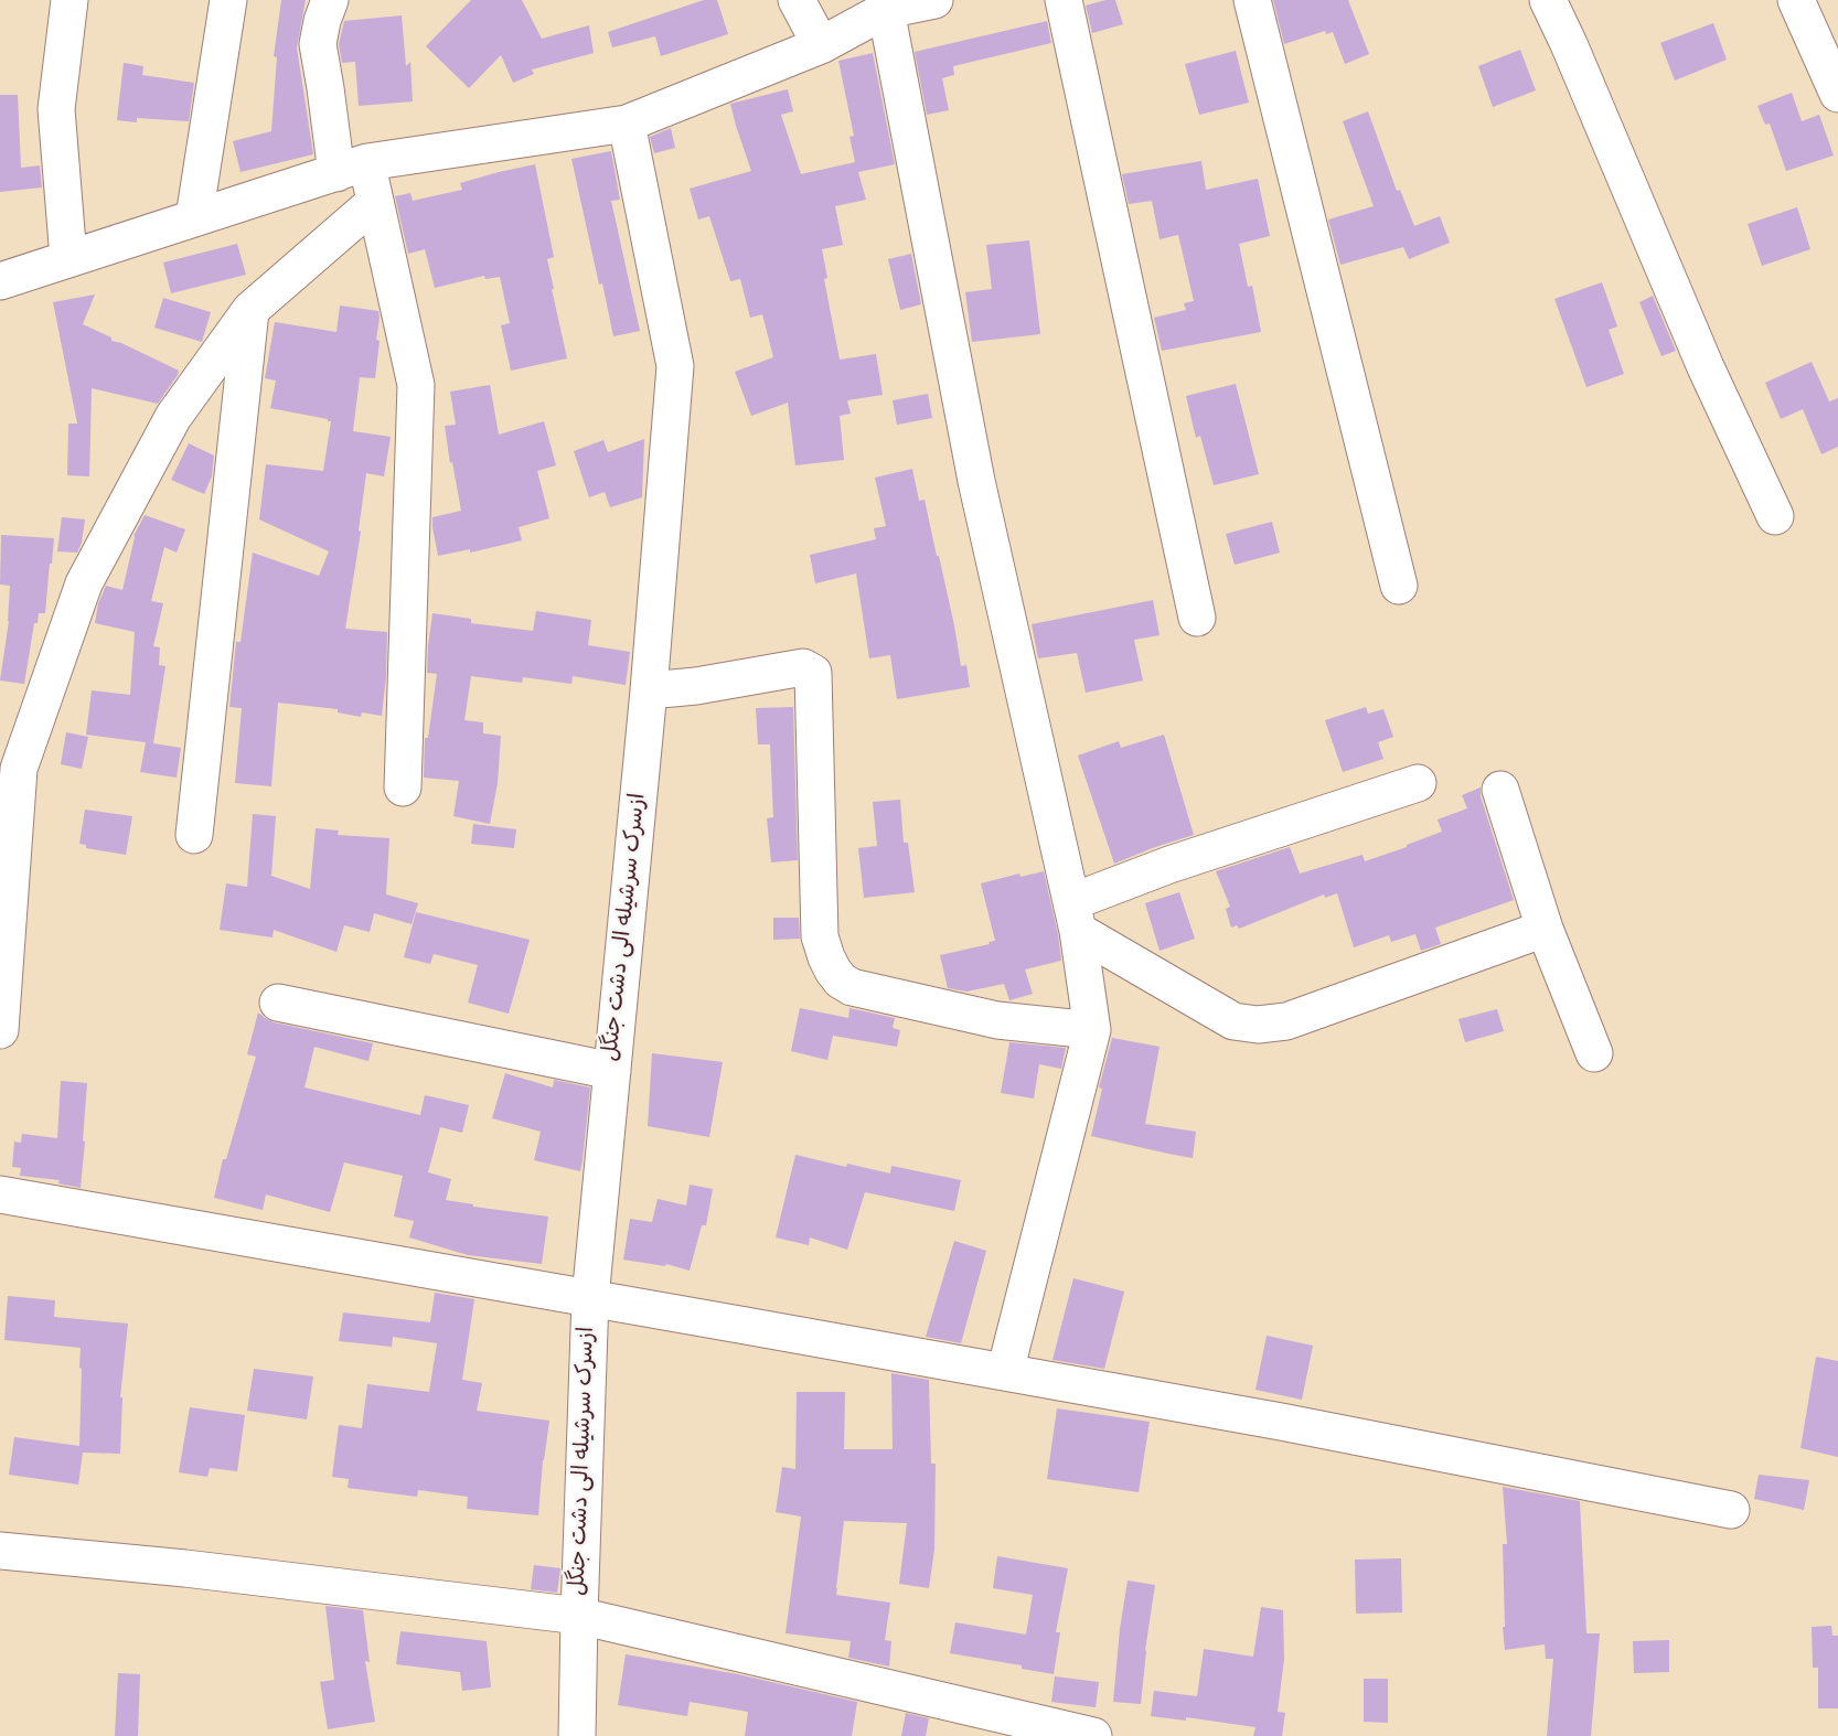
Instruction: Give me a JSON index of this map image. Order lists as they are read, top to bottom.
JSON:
{
  "streets": {
    "street": ["ازسرک سرشیله الی دشت جنگل"]
  }
}
